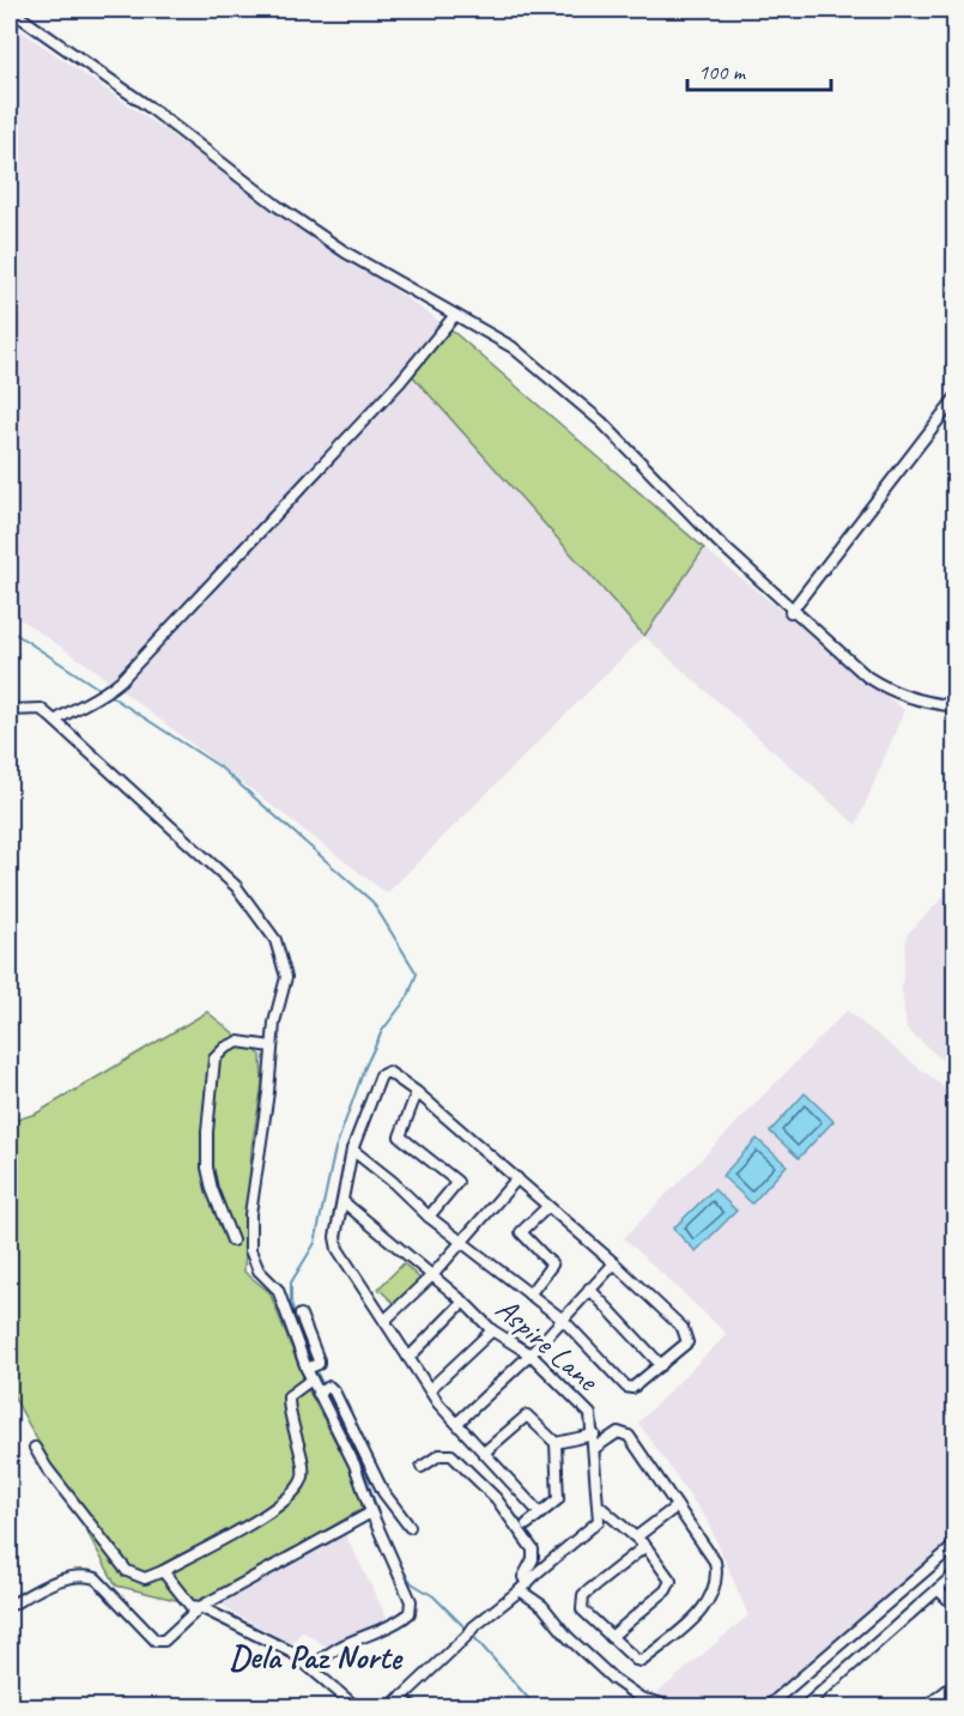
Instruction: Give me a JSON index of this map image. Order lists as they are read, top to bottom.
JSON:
{
  "streets": {
    "street": ["Aspire Lane"]
  },
  "districts": ["Dela Paz Norte"],
  "scale_bar": "100 m"
}
